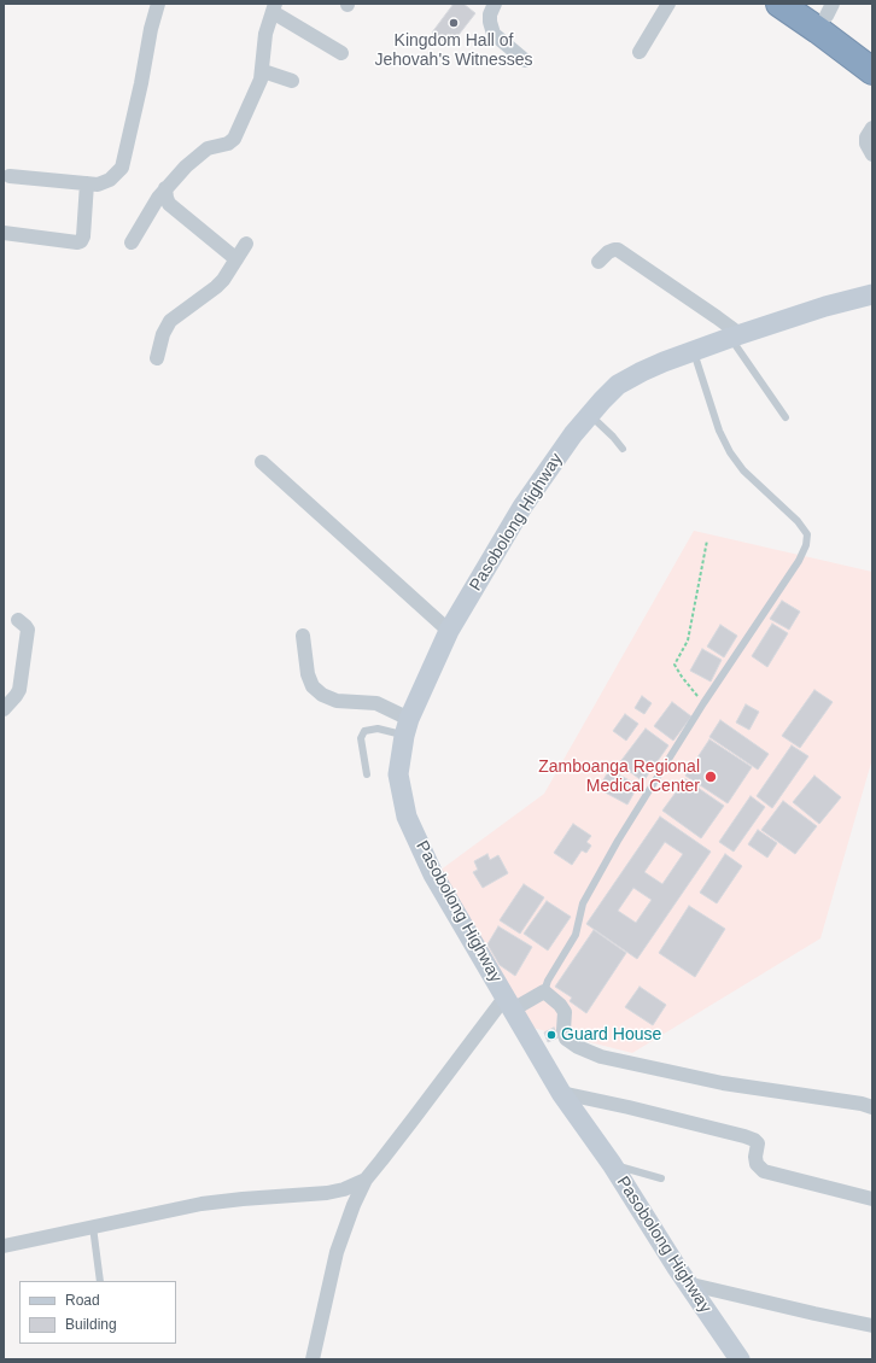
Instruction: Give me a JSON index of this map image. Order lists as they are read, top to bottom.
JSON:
{
  "streets": {
    "street": ["Pasobolong Highway"]
  },
  "places": ["Kingdom Hall of Jehovah's Witnesses", "Zamboanga Regional Medical Center", "Guard House"],
  "legend": ["Road", "Building"]
}
